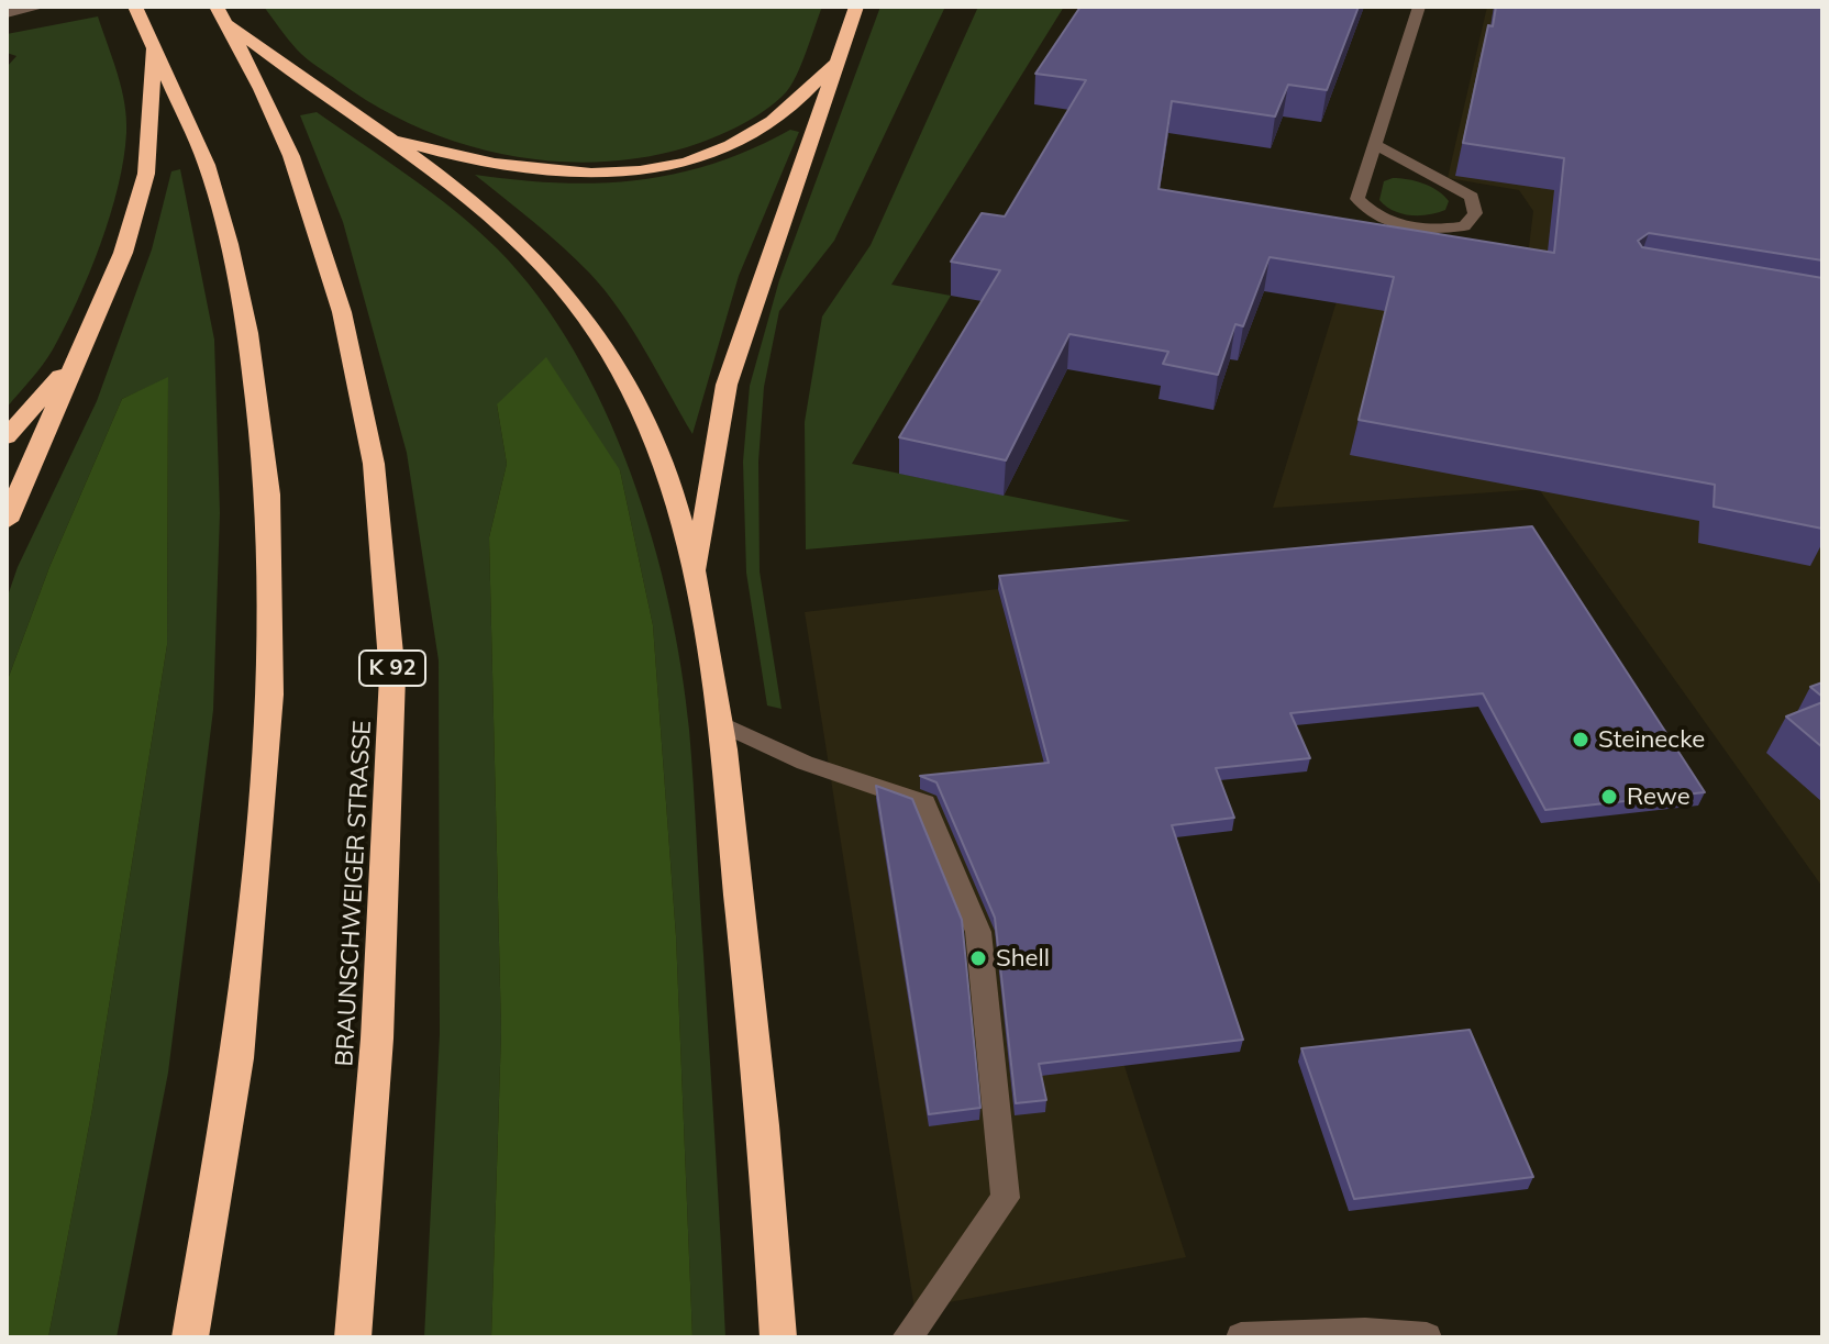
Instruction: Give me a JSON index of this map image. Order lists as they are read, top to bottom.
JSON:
{
  "streets": {
    "highway": ["K 92", "BRAUNSCHWEIGER STRASSE"]
  },
  "places": ["Steinecke", "Rewe", "Shell"]
}
